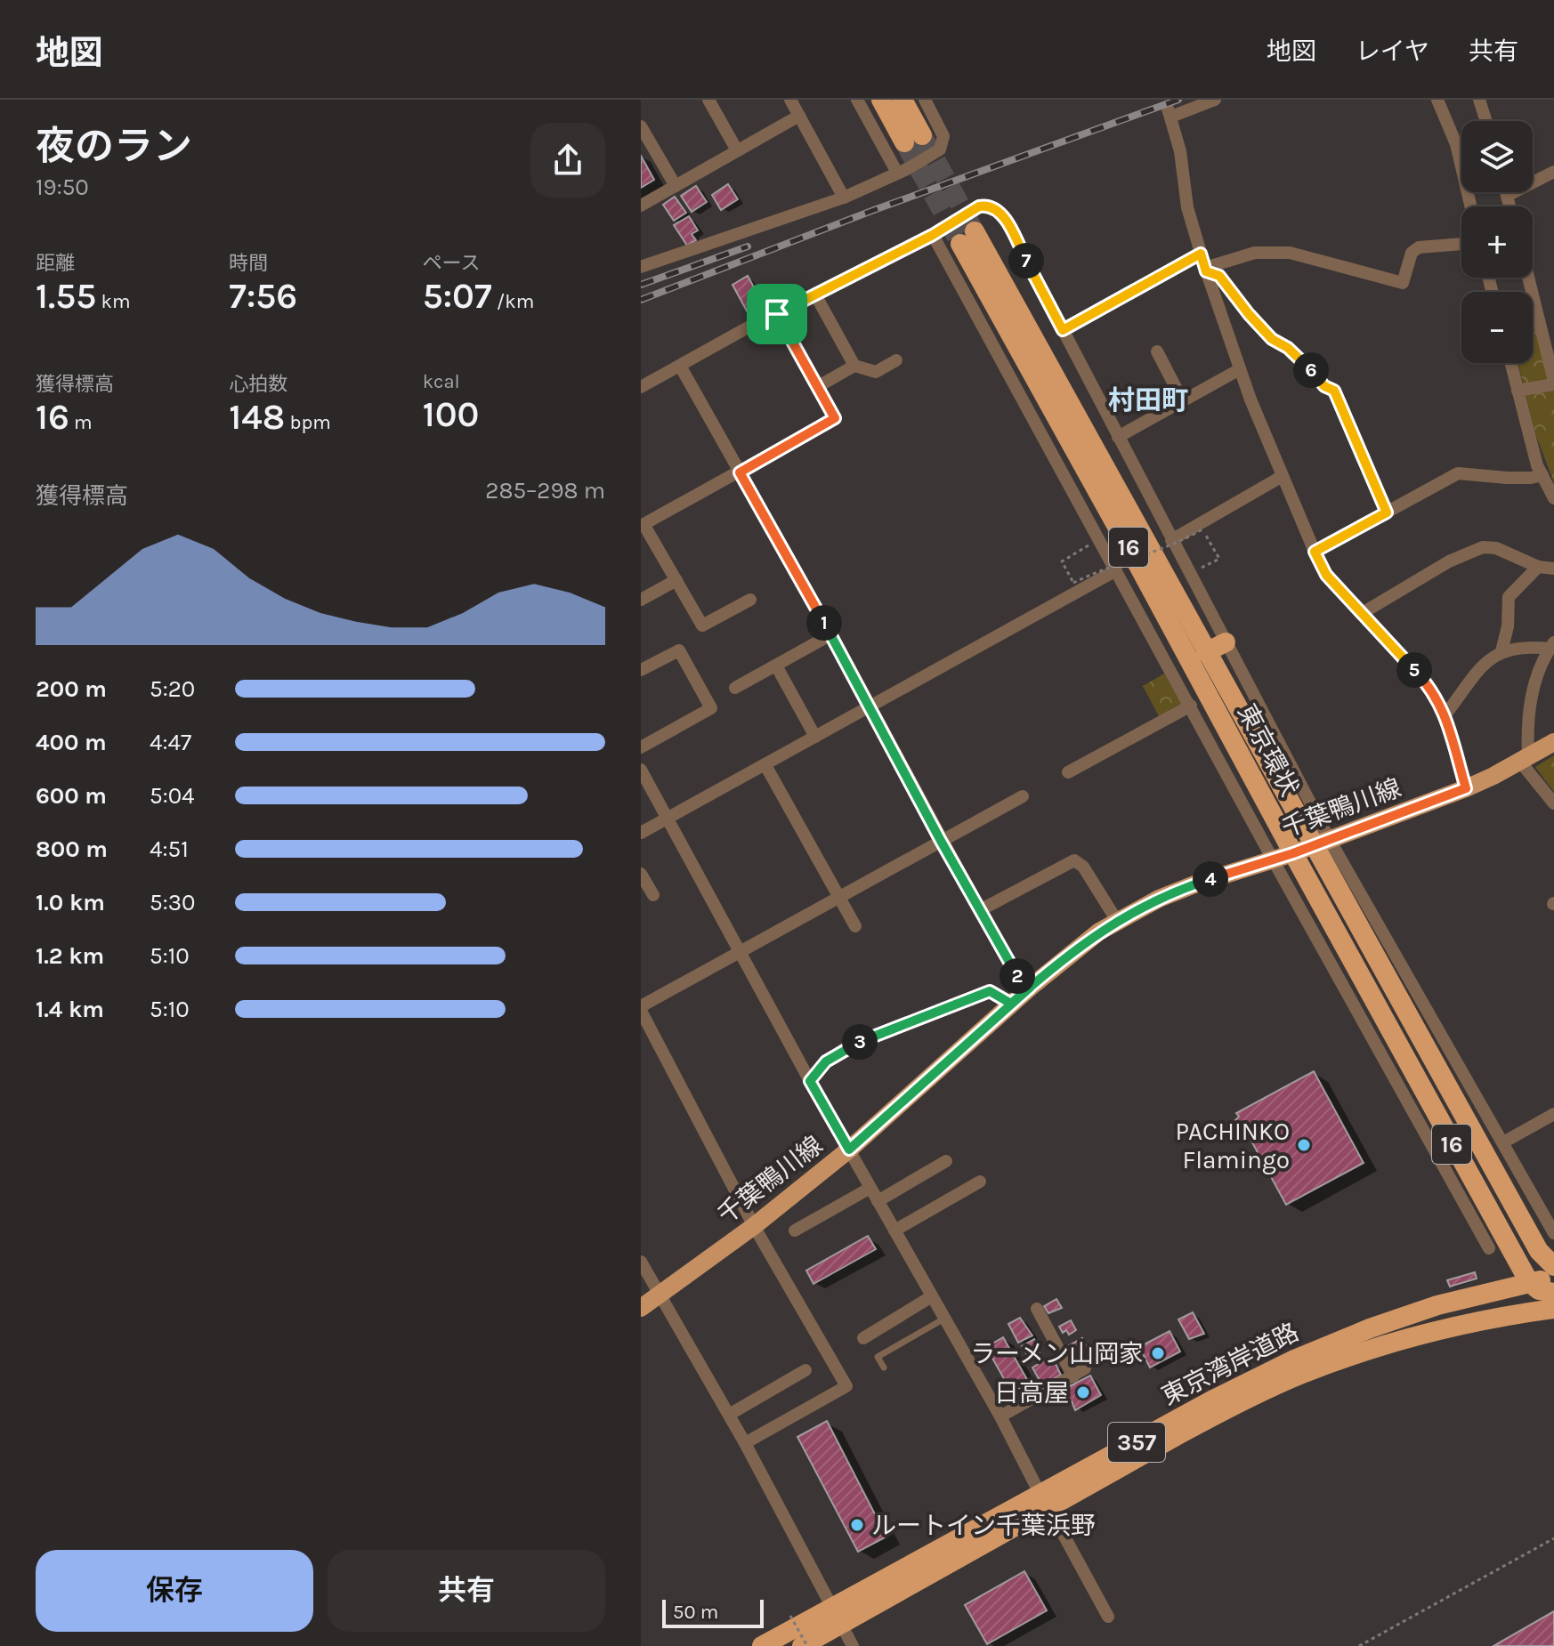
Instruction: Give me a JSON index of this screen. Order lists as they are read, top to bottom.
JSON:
{
  "streets": {
    "highway": [
      "16",
      "東京環状",
      "東京湾岸道路",
      "357"
    ],
    "main road": ["千葉鴨川線"]
  },
  "crossings": [
    ["東京環状", "千葉鴨川線"],
    ["東京環状", "東京湾岸道路"]
  ],
  "districts": ["村田町"],
  "places": [
    "PACHINKO Flamingo",
    "ラーメン山岡家",
    "日高屋",
    "ルートイン千葉浜野"
  ],
  "scale_bar": "50 m",
  "page": {
    "header": "地図",
    "nav": ["地図", "レイヤ", "共有"],
    "heading": ["夜のラン", "19:50"],
    "map_buttons": ["+", "−"],
    "stats": [
      ["距離", "1.55 km"],
      ["時間", "7:56"],
      ["ペース", "5:07 /km"],
      ["獲得標高", "16 m"],
      ["心拍数", "148 bpm"],
      ["kcal", "100"]
    ],
    "pins": [
      "7",
      "6",
      "1",
      "5",
      "4",
      "2",
      "3"
    ],
    "chart": ["獲得標高", "285–298 m"],
    "list": [
      {
        "name": "200 m",
        "note": "5:20"
      },
      {
        "name": "400 m",
        "note": "4:47"
      },
      {
        "name": "600 m",
        "note": "5:04"
      },
      {
        "name": "800 m",
        "note": "4:51"
      },
      {
        "name": "1.0 km",
        "note": "5:30"
      },
      {
        "name": "1.2 km",
        "note": "5:10"
      },
      {
        "name": "1.4 km",
        "note": "5:10"
      }
    ],
    "buttons": ["保存", "共有"],
    "scale": "50 m"
  }
}
